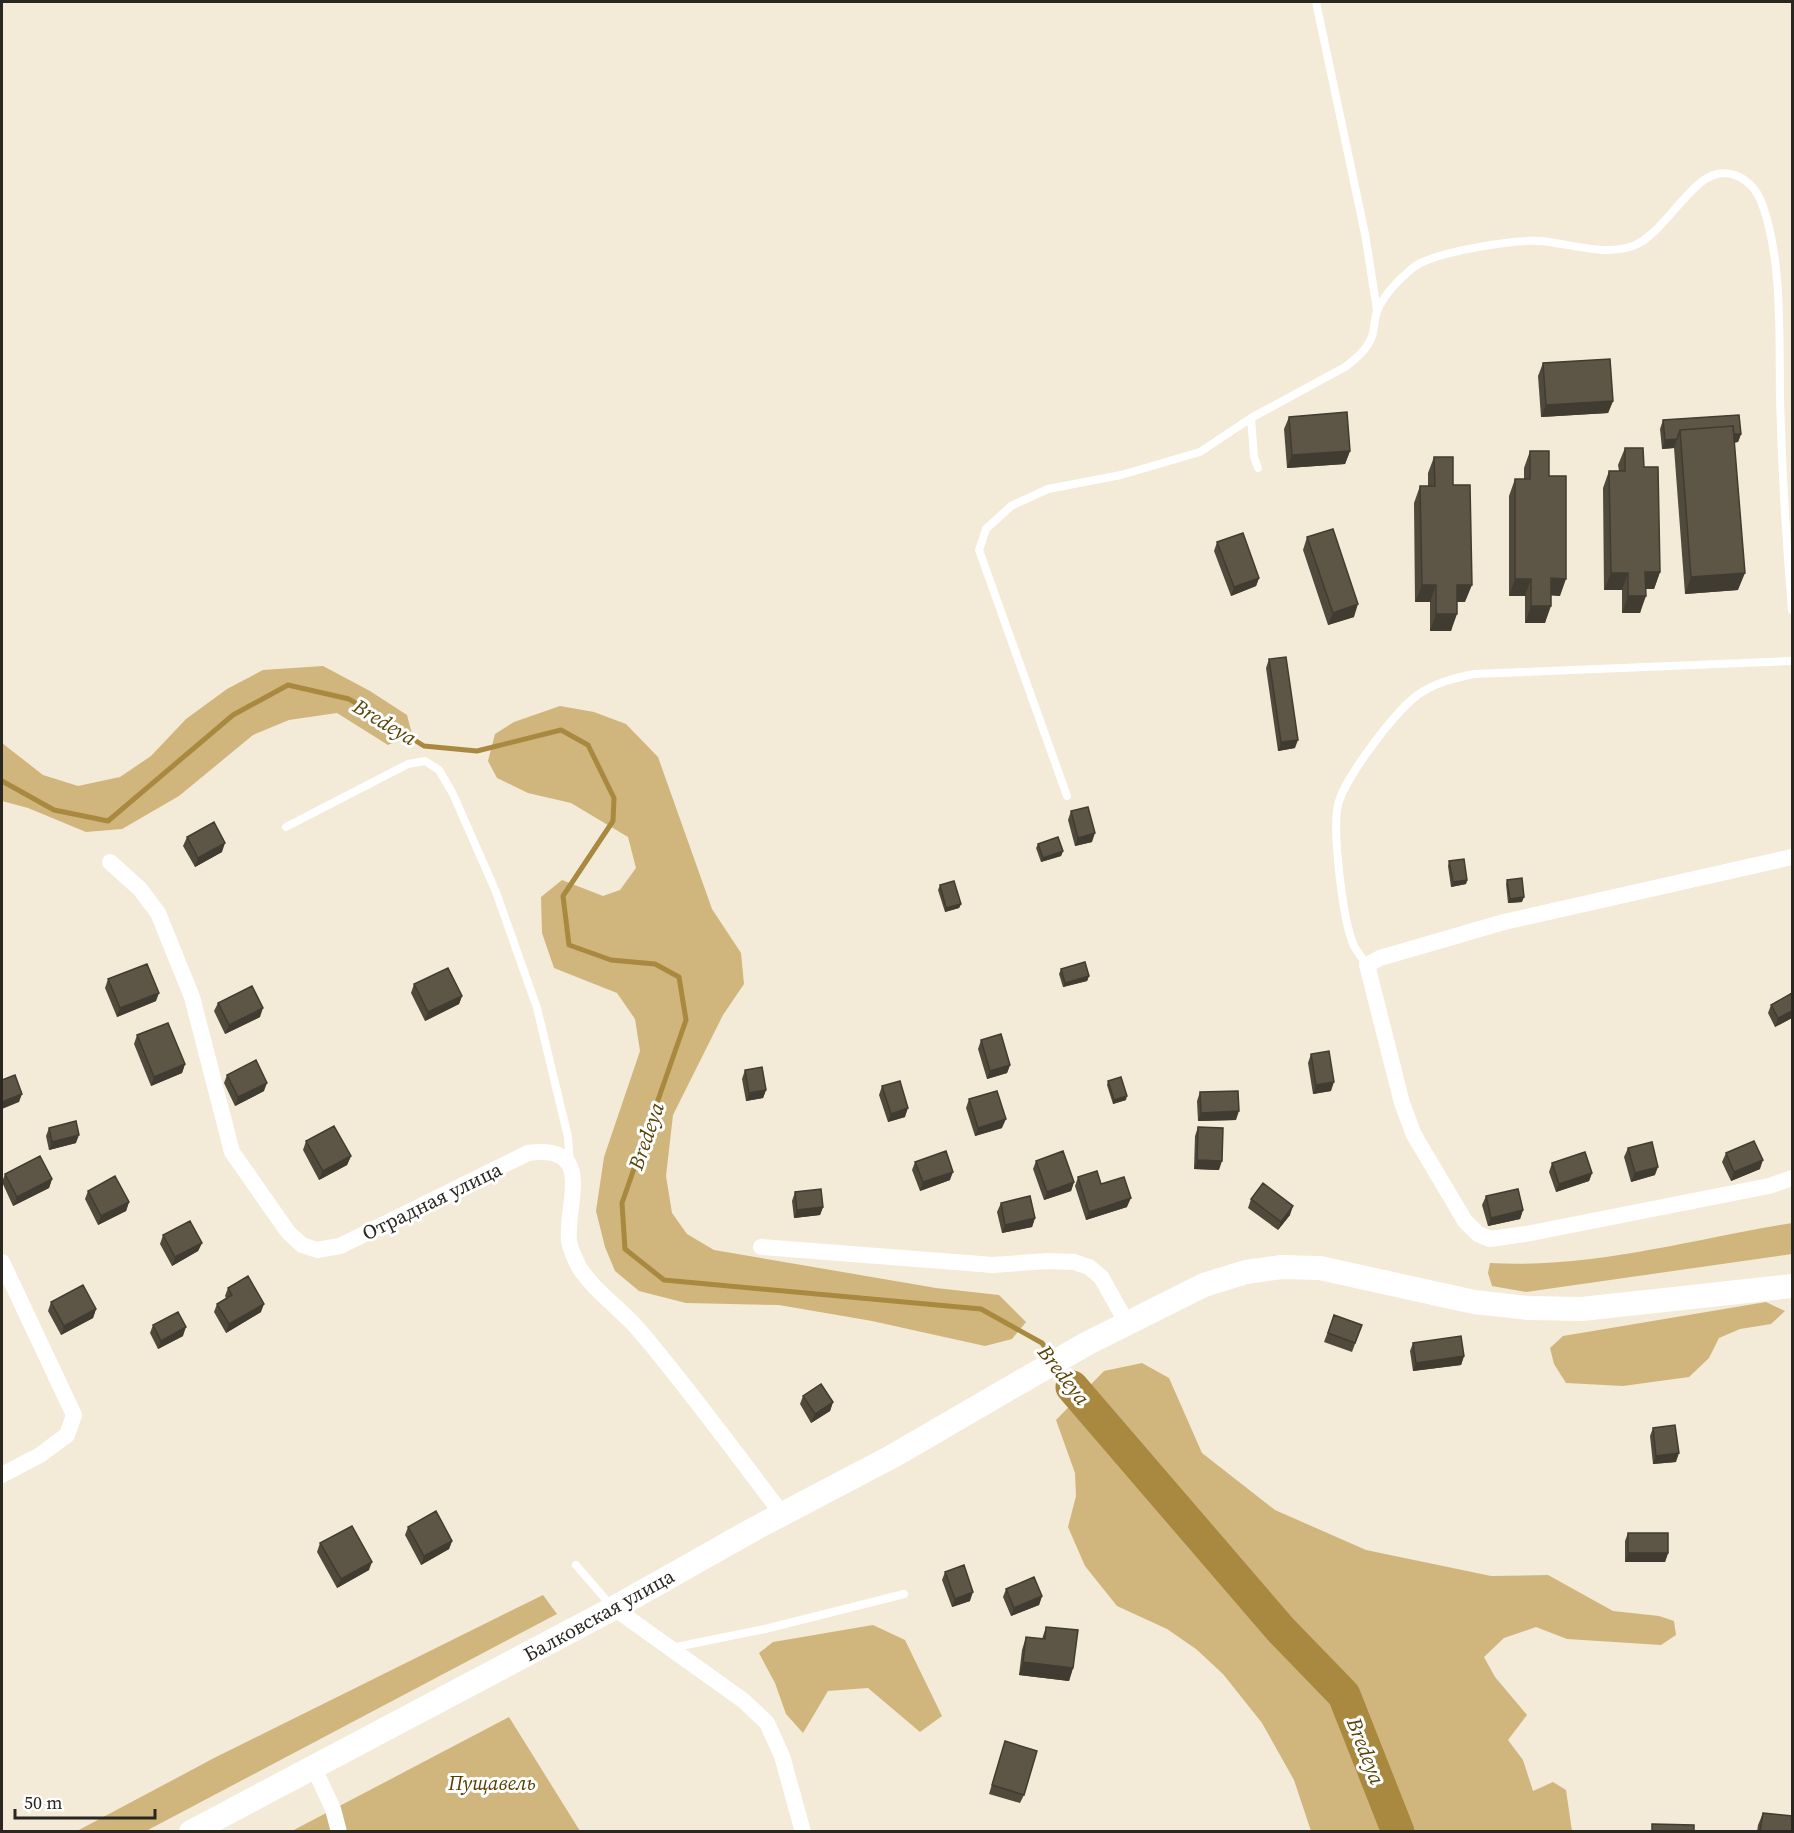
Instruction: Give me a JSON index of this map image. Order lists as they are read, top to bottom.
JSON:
{
  "streets": {
    "main road": ["Балковская улица"],
    "street": ["Отрадная улица"]
  },
  "water": ["Bredeya"],
  "parks": ["Пущавель"],
  "scale_bar": "50 m"
}
